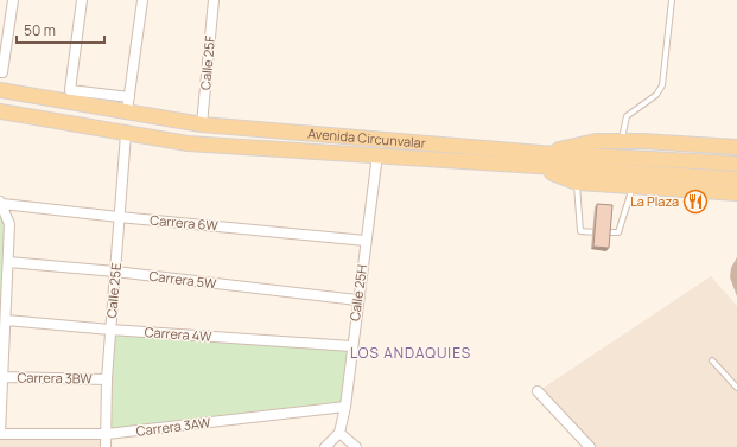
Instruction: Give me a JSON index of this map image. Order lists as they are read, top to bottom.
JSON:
{
  "streets": {
    "main road": ["Avenida Circunvalar"],
    "street": [
      "Calle 25F",
      "Carrera 6W",
      "Carrera 5W",
      "Calle 25E",
      "Calle 25H",
      "Carrera 4W",
      "Carrera 3BW",
      "Carrera 3AW"
    ]
  },
  "crossings": [
    ["Calle 25F", "Avenida Circunvalar"],
    ["Avenida Circunvalar", "Calle 25E"],
    ["Avenida Circunvalar", "Calle 25H"],
    ["Carrera 6W", "Calle 25E"],
    ["Carrera 6W", "Calle 25H"],
    ["Carrera 5W", "Calle 25E"],
    ["Carrera 5W", "Calle 25H"],
    ["Calle 25E", "Carrera 4W"],
    ["Calle 25E", "Carrera 3BW"],
    ["Calle 25E", "Carrera 3AW"],
    ["Calle 25H", "Carrera 4W"],
    ["Calle 25H", "Carrera 3AW"]
  ],
  "districts": ["LOS ANDAQUIES"],
  "places": {
    "restaurant": ["La Plaza"]
  },
  "scale_bar": "50 m"
}
